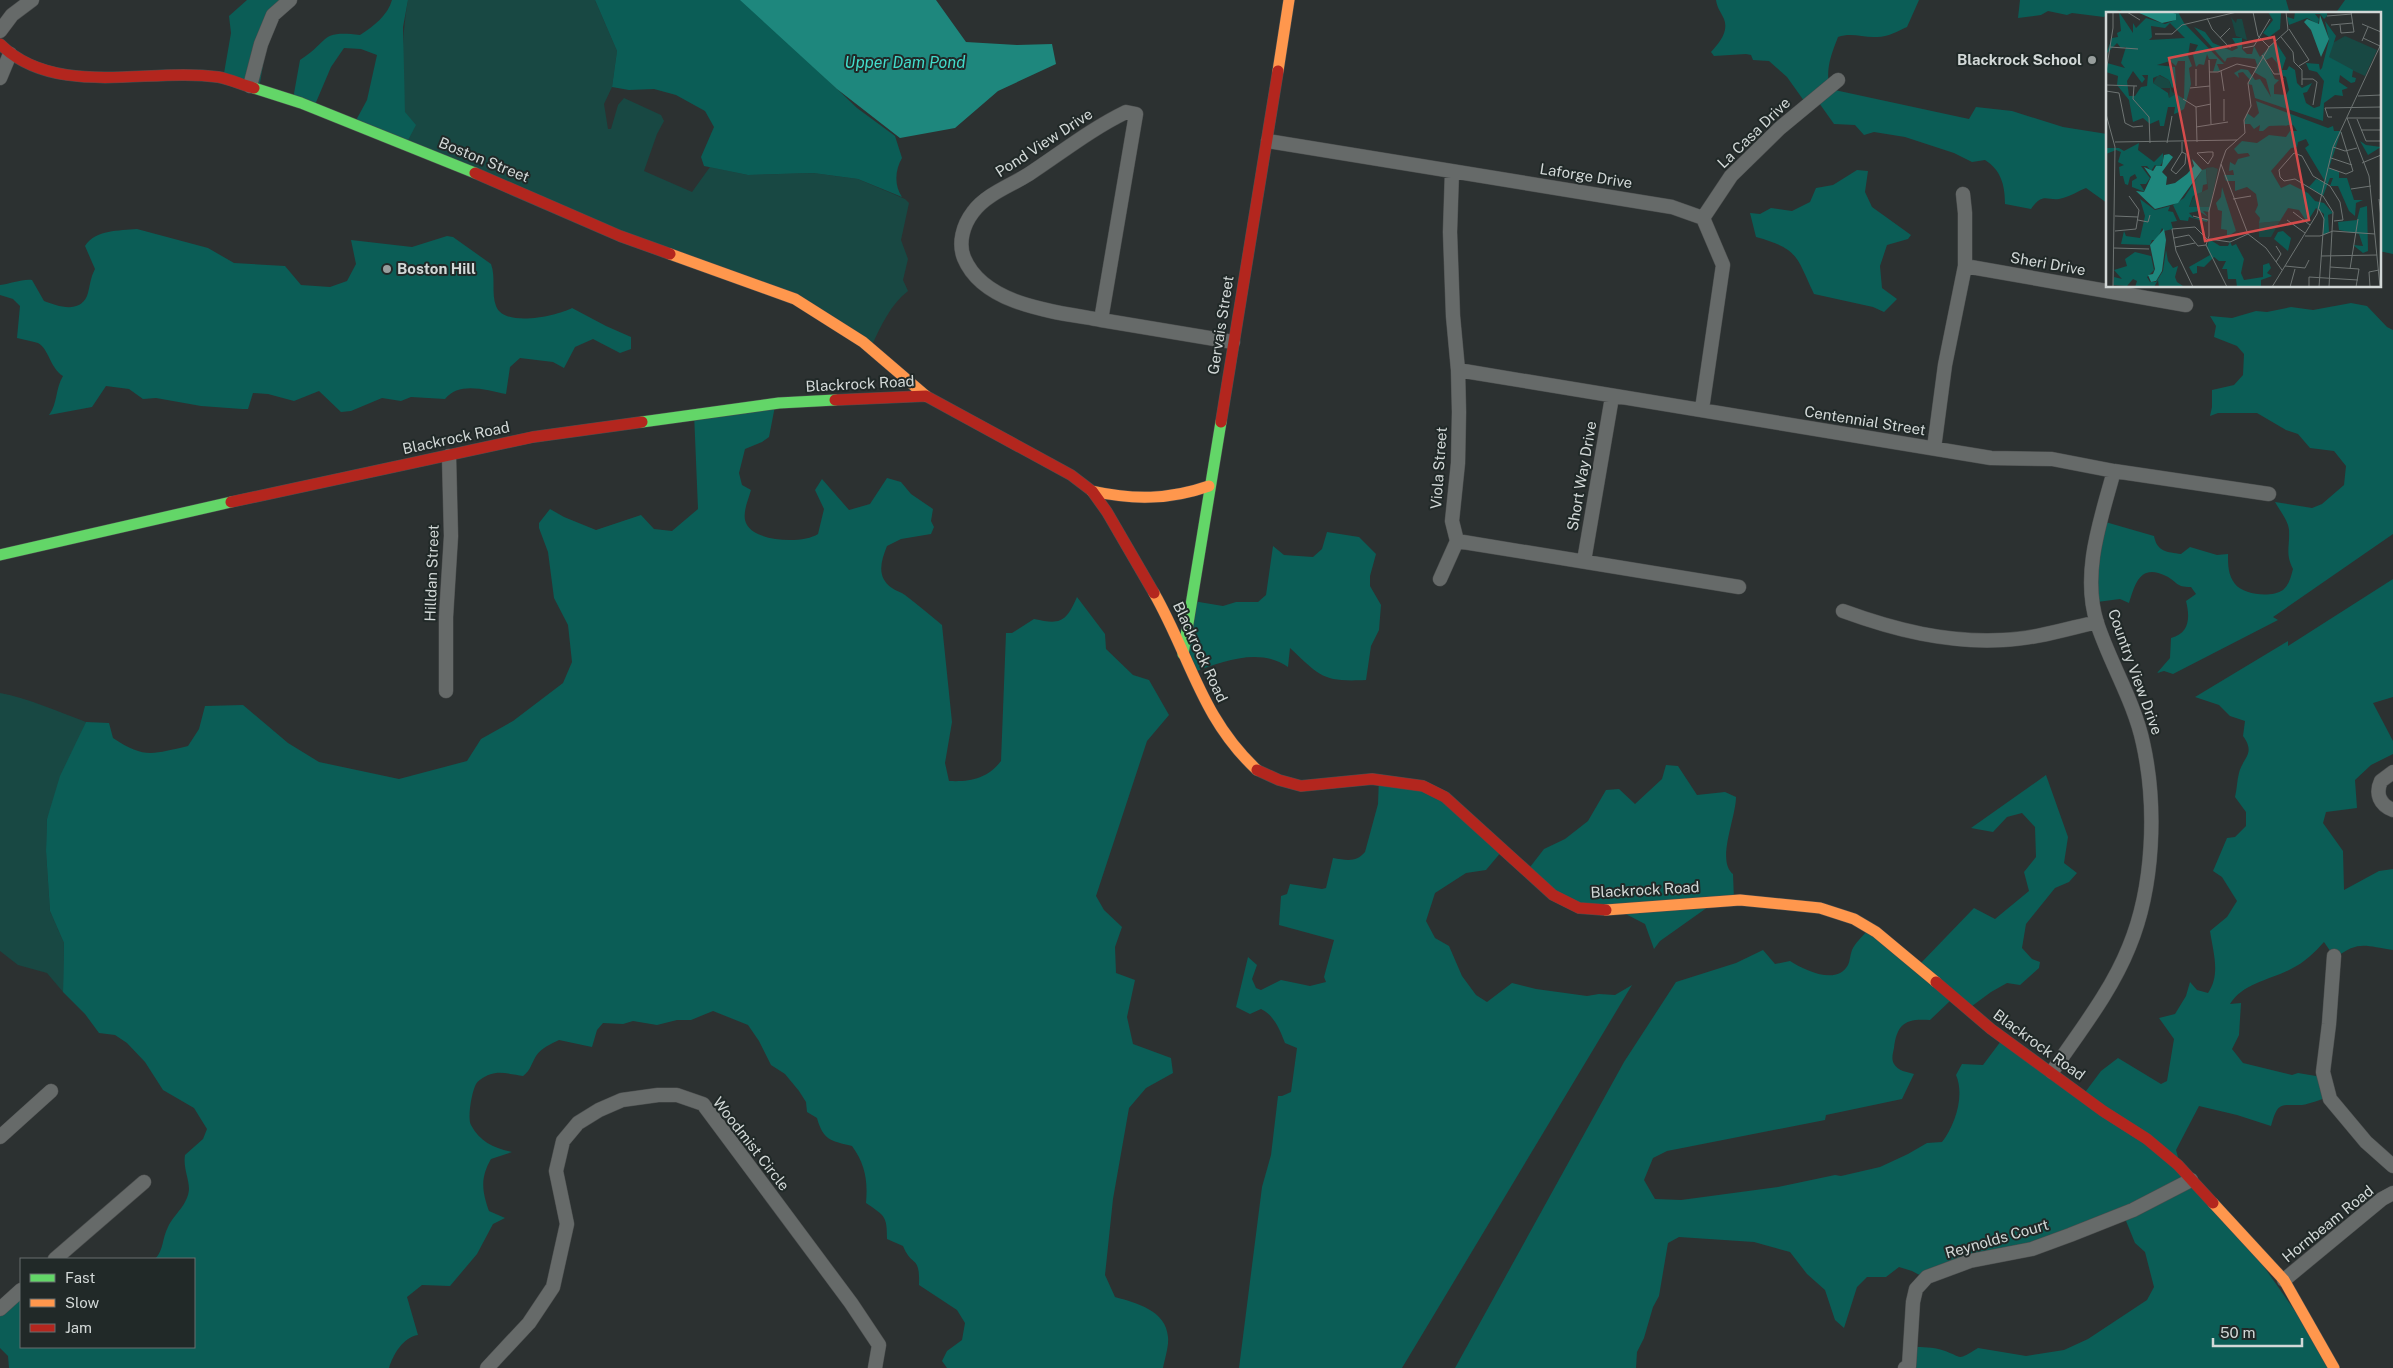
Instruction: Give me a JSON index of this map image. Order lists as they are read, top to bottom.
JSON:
{
  "streets": {
    "street": [
      "La Casa Drive",
      "Pond View Drive",
      "Boston Street",
      "Laforge Drive",
      "Sheri Drive",
      "Gervais Street",
      "Blackrock Road",
      "Centennial Street",
      "Viola Street",
      "Short Way Drive",
      "Hilldan Street",
      "Country View Drive",
      "Woodmist Circle",
      "Hornbeam Road",
      "Reynolds Court"
    ]
  },
  "crossings": [
    ["La Casa Drive", "Laforge Drive"],
    ["Pond View Drive", "Gervais Street"],
    ["Boston Street", "Blackrock Road"],
    ["Laforge Drive", "Gervais Street"],
    ["Laforge Drive", "Viola Street"],
    ["Gervais Street", "Blackrock Road"],
    ["Blackrock Road", "Hilldan Street"],
    ["Blackrock Road", "Country View Drive"],
    ["Blackrock Road", "Hornbeam Road"],
    ["Blackrock Road", "Reynolds Court"],
    ["Centennial Street", "Viola Street"],
    ["Centennial Street", "Short Way Drive"],
    ["Centennial Street", "Country View Drive"]
  ],
  "water": ["Upper Dam Pond"],
  "places": ["Blackrock School", "Boston Hill"],
  "legend": ["Fast", "Slow", "Jam"],
  "scale_bar": "50 m"
}
